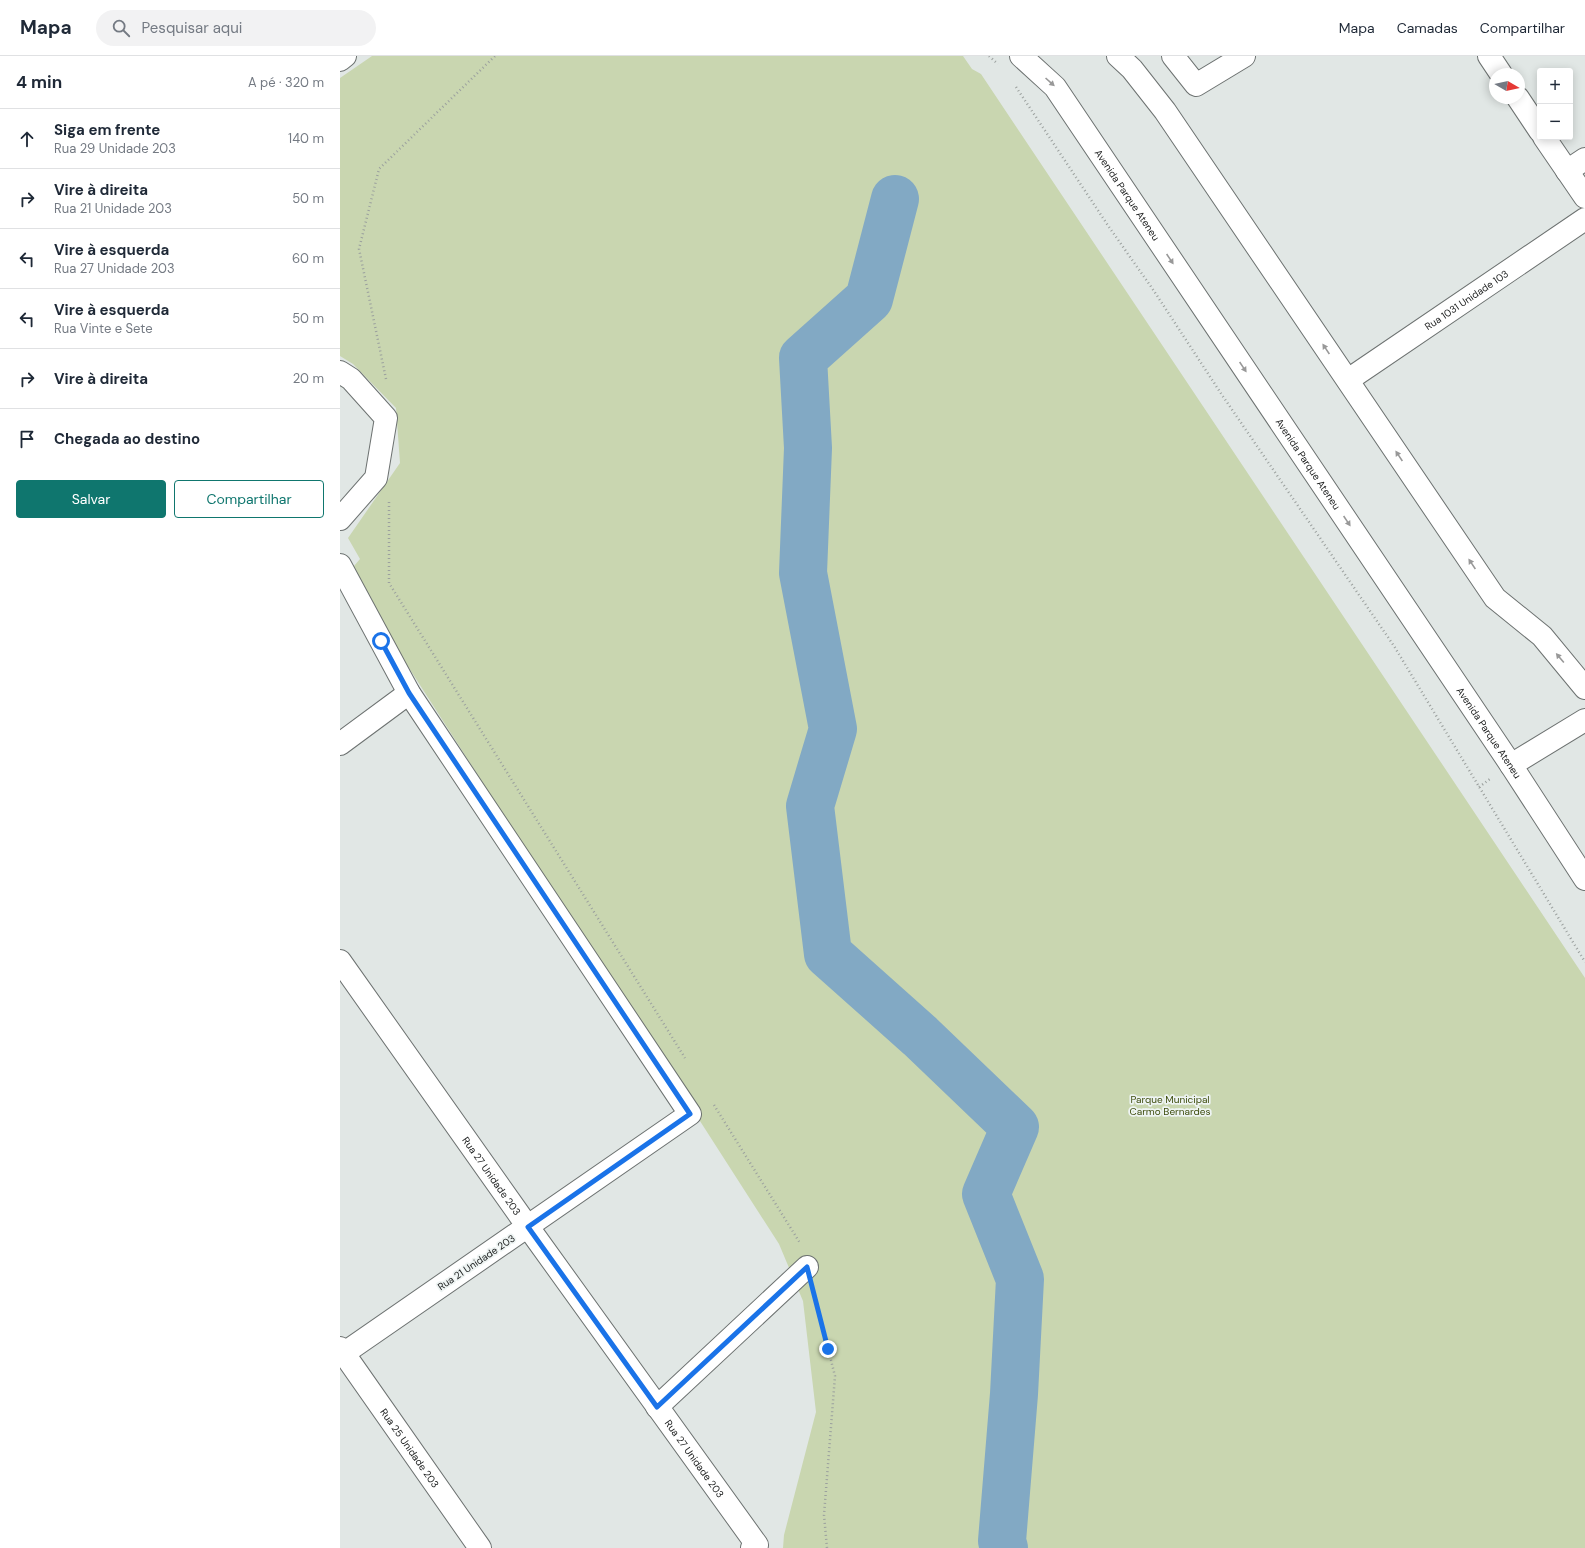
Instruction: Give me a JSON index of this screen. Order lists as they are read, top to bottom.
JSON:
{
  "streets": {
    "street": [
      "Avenida Parque Ateneu",
      "Rua 1031 Unidade 103",
      "Rua 27 Unidade 203",
      "Rua 21 Unidade 203",
      "Rua 25 Unidade 203"
    ]
  },
  "crossings": [
    ["Rua 27 Unidade 203", "Rua 21 Unidade 203"],
    ["Rua 21 Unidade 203", "Rua 25 Unidade 203"]
  ],
  "parks": ["Parque Municipal Carmo Bernardes"],
  "north": "right",
  "page": {
    "header": "Mapa",
    "search": "Pesquisar aqui",
    "nav": ["Mapa", "Camadas", "Compartilhar"],
    "heading": ["4 min", "A pé · 320 m"],
    "map_buttons": ["+", "−"],
    "list": [
      ["Siga em frente", "Rua 29 Unidade 203", "140 m"],
      ["Vire à direita", "Rua 21 Unidade 203", "50 m"],
      ["Vire à esquerda", "Rua 27 Unidade 203", "60 m"],
      ["Vire à esquerda", "Rua Vinte e Sete", "50 m"],
      ["Vire à direita", "20 m"],
      "Chegada ao destino"
    ],
    "buttons": ["Salvar", "Compartilhar"]
  }
}
